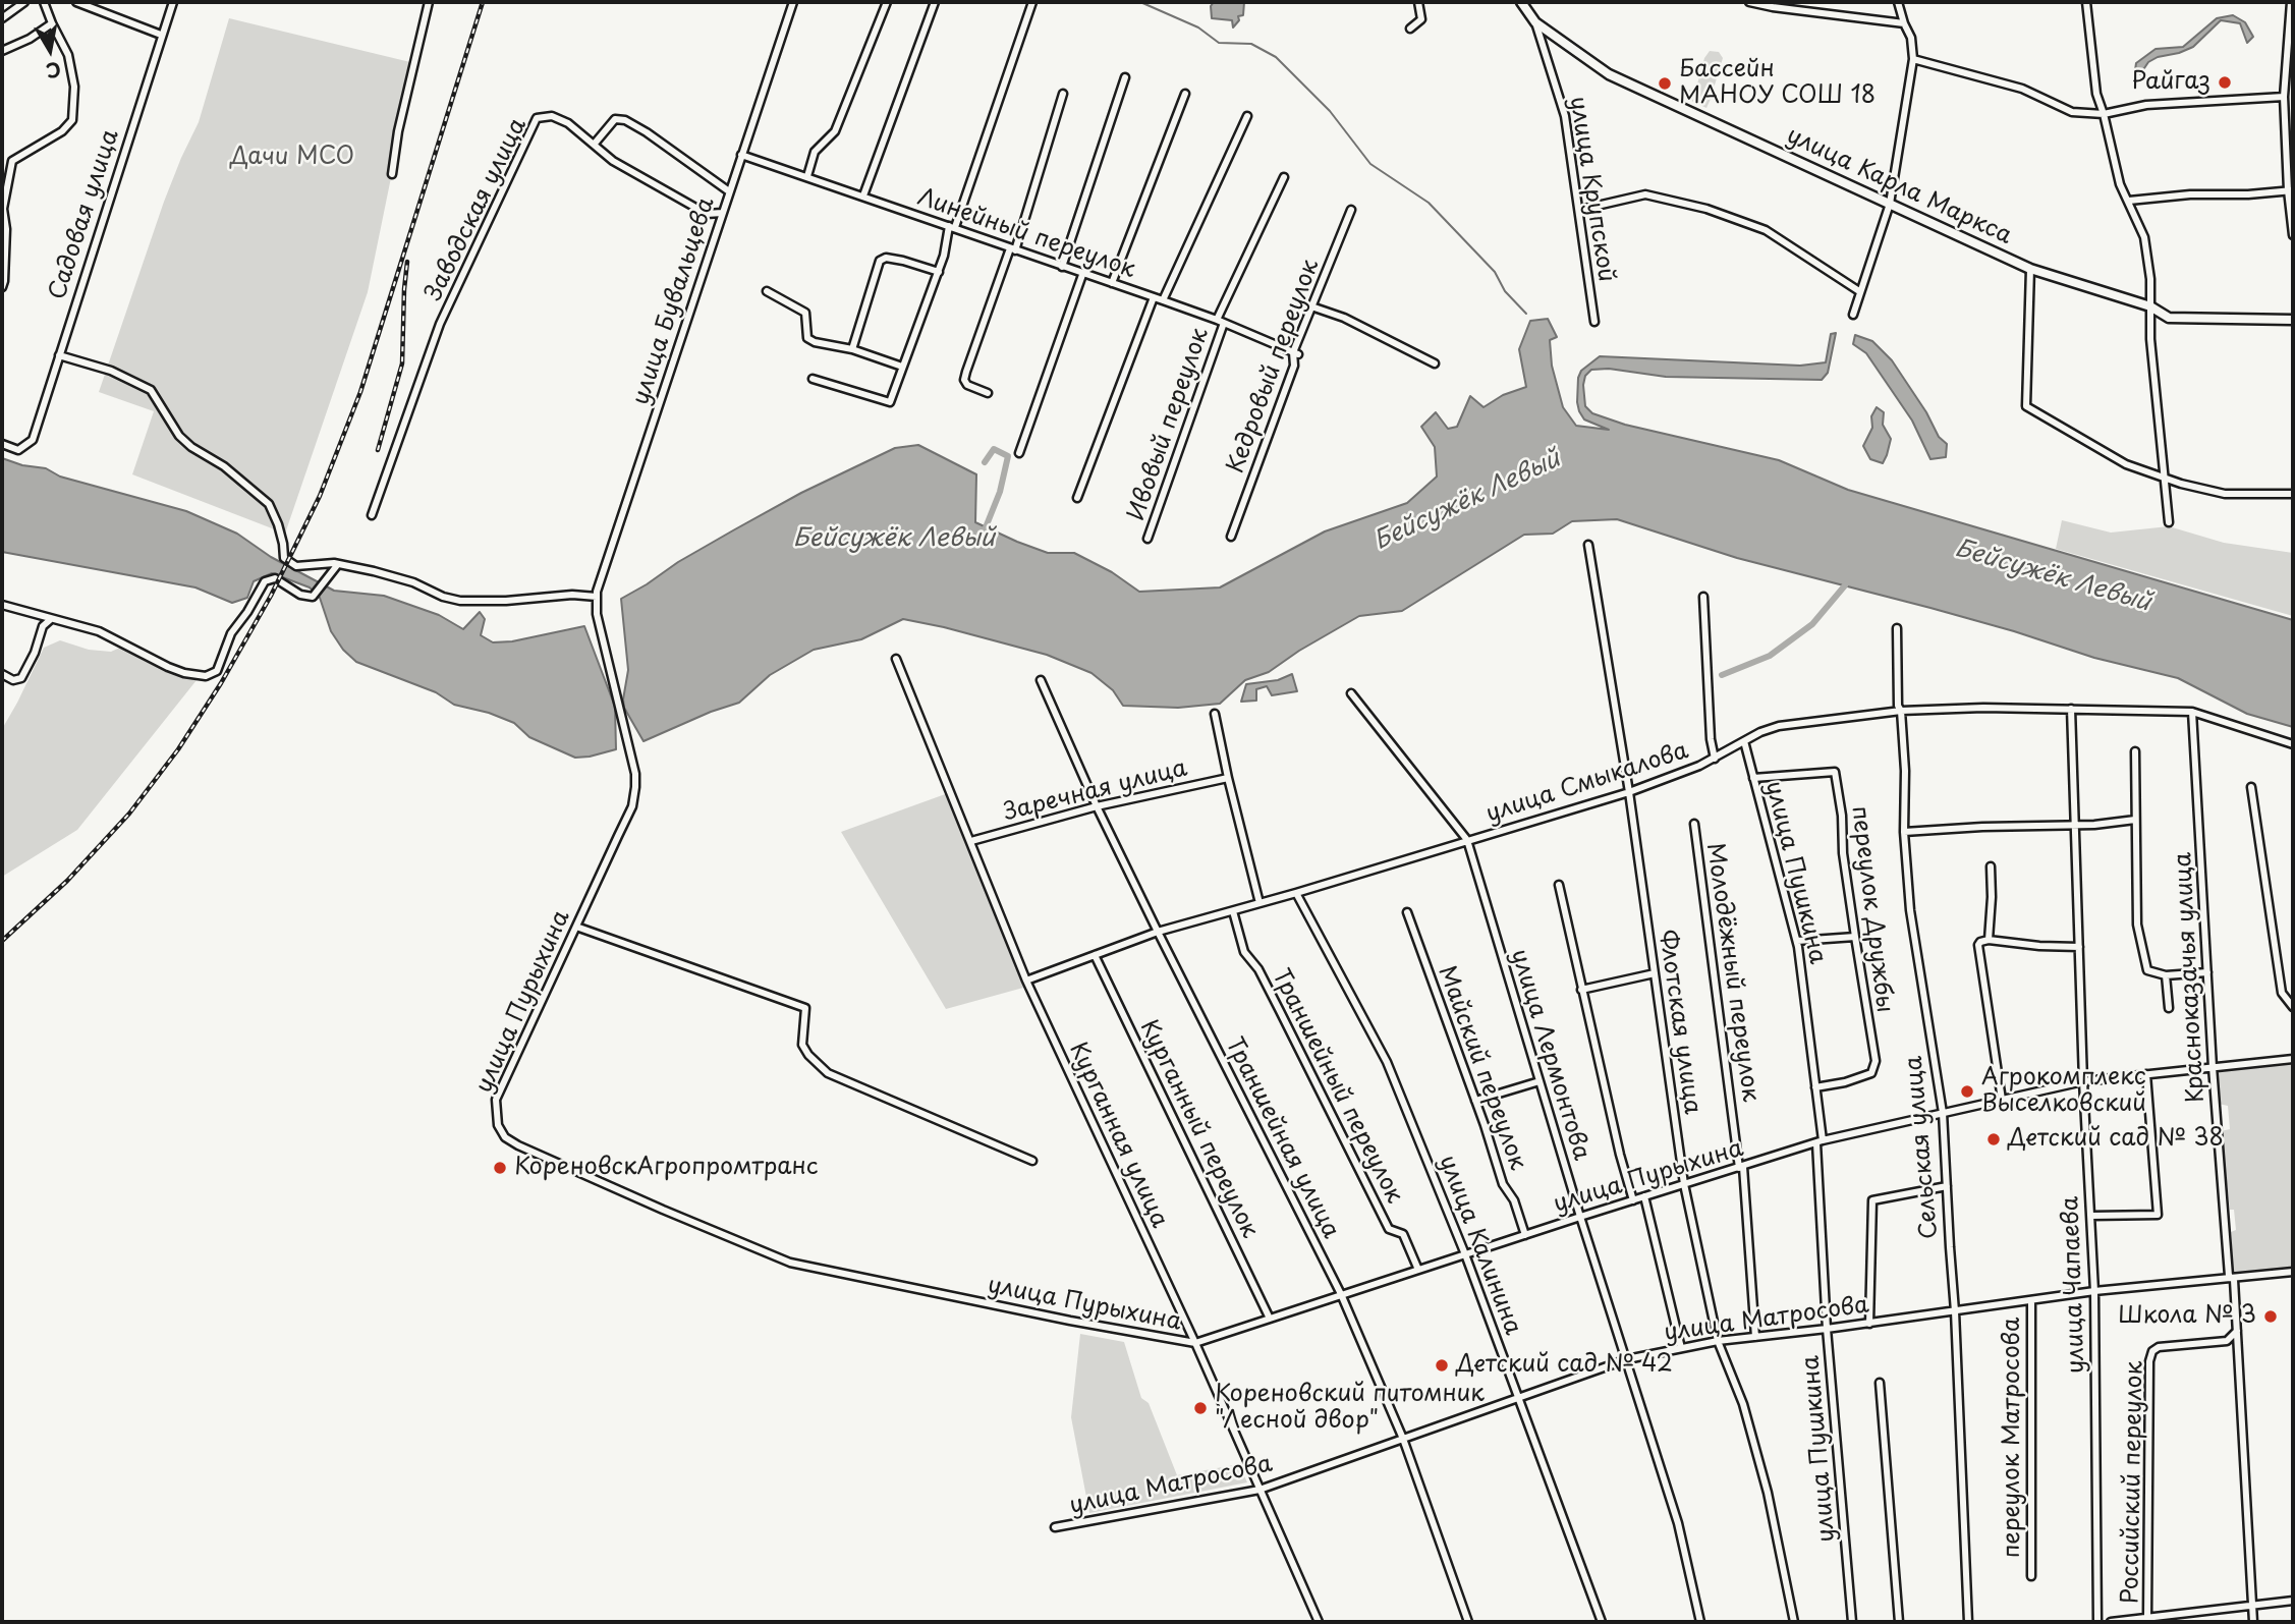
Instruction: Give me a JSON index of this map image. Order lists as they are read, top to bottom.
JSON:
{
  "streets": {
    "main road": ["улица Карла Маркса"],
    "street": [
      "улица Крупской",
      "Заводская улица",
      "Садовая улица",
      "Линейный переулок",
      "улица Бувальцева",
      "Кедровый переулок",
      "Ивовый переулок",
      "улица Смыкалова",
      "Заречная улица",
      "улица Пушкина",
      "переулок Дружбы",
      "Молодёжный переулок",
      "Красноказачья улица",
      "улица Пурыхина",
      "Флотская улица",
      "улица Лермонтова",
      "Майский переулок",
      "Траншейный переулок",
      "Курганный переулок",
      "Курганная улица",
      "Траншейная улица",
      "Сельская улица",
      "улица Калинина",
      "улица Чапаева",
      "улица Матросова",
      "переулок Матросова",
      "Российский переулок"
    ]
  },
  "crossings": [
    ["улица Карла Маркса", "улица Крупской"],
    ["Заводская улица", "улица Бувальцева"],
    ["Линейный переулок", "улица Бувальцева"],
    ["Линейный переулок", "Кедровый переулок"],
    ["Линейный переулок", "Ивовый переулок"],
    ["улица Бувальцева", "улица Пурыхина"],
    ["улица Смыкалова", "улица Пушкина"],
    ["улица Смыкалова", "Красноказачья улица"],
    ["улица Смыкалова", "Флотская улица"],
    ["улица Смыкалова", "улица Лермонтова"],
    ["улица Смыкалова", "Траншейный переулок"],
    ["улица Смыкалова", "Курганный переулок"],
    ["улица Смыкалова", "Курганная улица"],
    ["улица Смыкалова", "Траншейная улица"],
    ["улица Смыкалова", "Сельская улица"],
    ["улица Смыкалова", "улица Калинина"],
    ["улица Смыкалова", "улица Чапаева"],
    ["Заречная улица", "Курганная улица"],
    ["Заречная улица", "Траншейная улица"],
    ["улица Пушкина", "переулок Дружбы"],
    ["улица Пушкина", "улица Пурыхина"],
    ["улица Пушкина", "улица Матросова"],
    ["Молодёжный переулок", "улица Пурыхина"],
    ["Молодёжный переулок", "улица Матросова"],
    ["Красноказачья улица", "улица Пурыхина"],
    ["Красноказачья улица", "улица Матросова"],
    ["Красноказачья улица", "Российский переулок"],
    ["улица Пурыхина", "Флотская улица"],
    ["улица Пурыхина", "улица Лермонтова"],
    ["улица Пурыхина", "Майский переулок"],
    ["улица Пурыхина", "Траншейный переулок"],
    ["улица Пурыхина", "Курганный переулок"],
    ["улица Пурыхина", "Курганная улица"],
    ["улица Пурыхина", "Траншейная улица"],
    ["улица Пурыхина", "Сельская улица"],
    ["улица Пурыхина", "улица Калинина"],
    ["улица Пурыхина", "улица Чапаева"],
    ["Флотская улица", "улица Матросова"],
    ["улица Лермонтова", "улица Матросова"],
    ["Курганная улица", "улица Матросова"],
    ["Траншейная улица", "улица Матросова"],
    ["Сельская улица", "улица Матросова"],
    ["улица Калинина", "улица Матросова"],
    ["улица Чапаева", "улица Матросова"],
    ["улица Матросова", "переулок Матросова"]
  ],
  "water": ["Бейсужёк Левый"],
  "parks": ["Дачи МСО"],
  "places": [
    "Райгаз",
    "Бассейн МАНОУ СОШ 18",
    "Агрокомплекс Выселковский",
    "Детский сад № 38",
    "КореновскАгропромтранс",
    "Школа № 3",
    "Детский сад № 42",
    "Кореновский питомник \"Лесной двор\""
  ],
  "north": "bottom"
}
